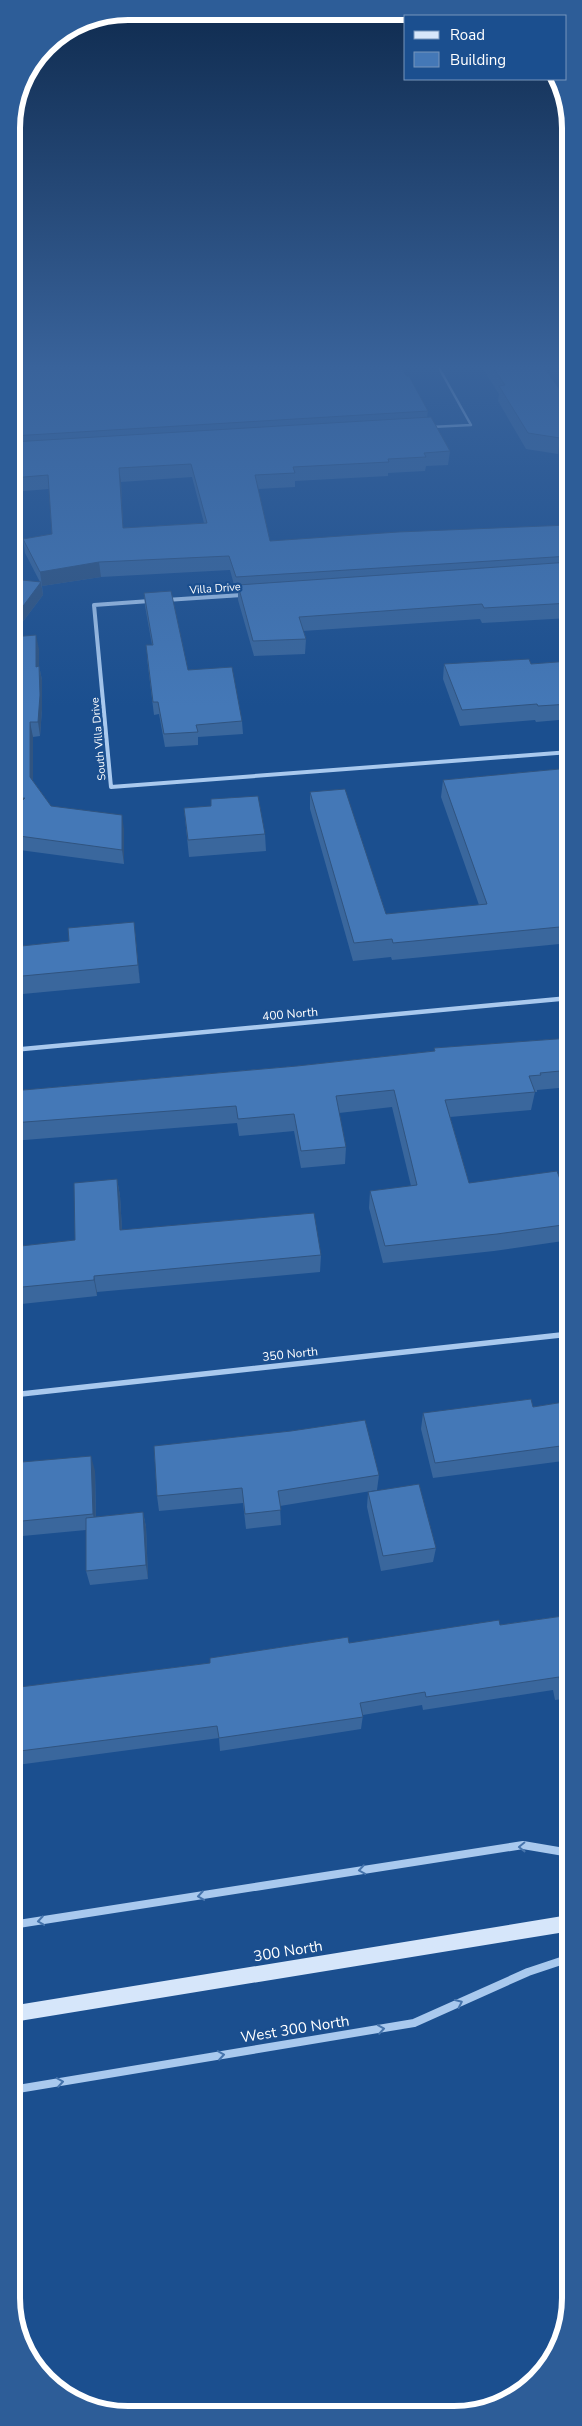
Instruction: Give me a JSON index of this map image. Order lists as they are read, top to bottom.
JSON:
{
  "streets": {
    "main road": ["300 North"],
    "street": [
      "Villa Drive",
      "South Villa Drive",
      "400 North",
      "350 North",
      "West 300 North"
    ]
  },
  "one_way": ["West 300 North"],
  "legend": ["Road", "Building"]
}
